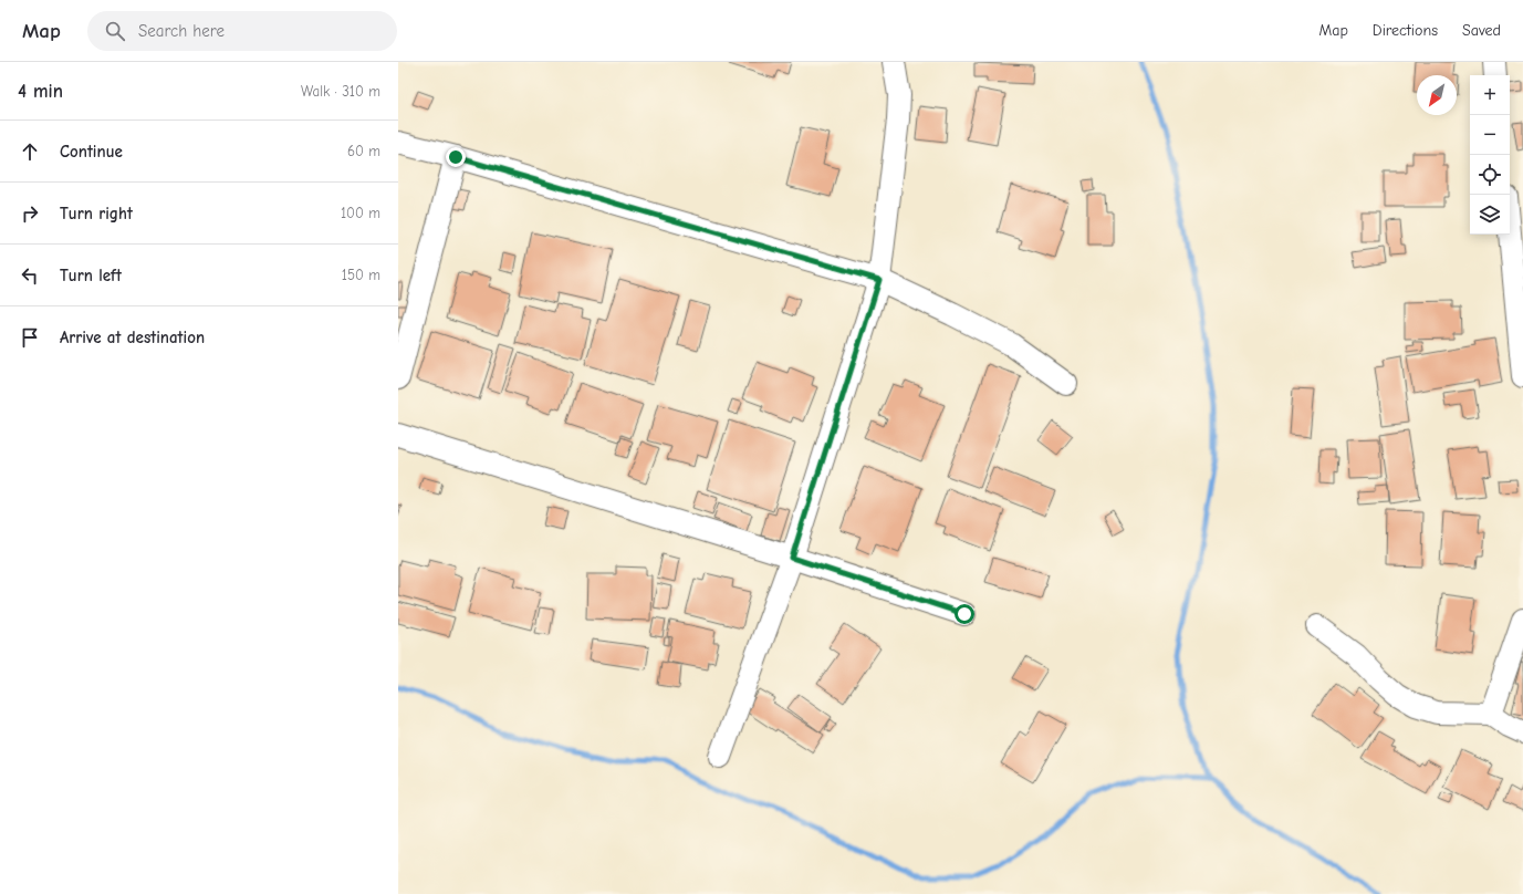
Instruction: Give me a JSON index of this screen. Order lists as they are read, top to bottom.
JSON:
{
  "north": "bottom left",
  "page": {
    "header": "Map",
    "search": "Search here",
    "nav": ["Map", "Directions", "Saved"],
    "heading": ["4 min", "Walk · 310 m"],
    "map_buttons": ["+", "−"],
    "list": [
      ["Continue", "60 m"],
      ["Turn right", "100 m"],
      ["Turn left", "150 m"],
      "Arrive at destination"
    ]
  }
}
